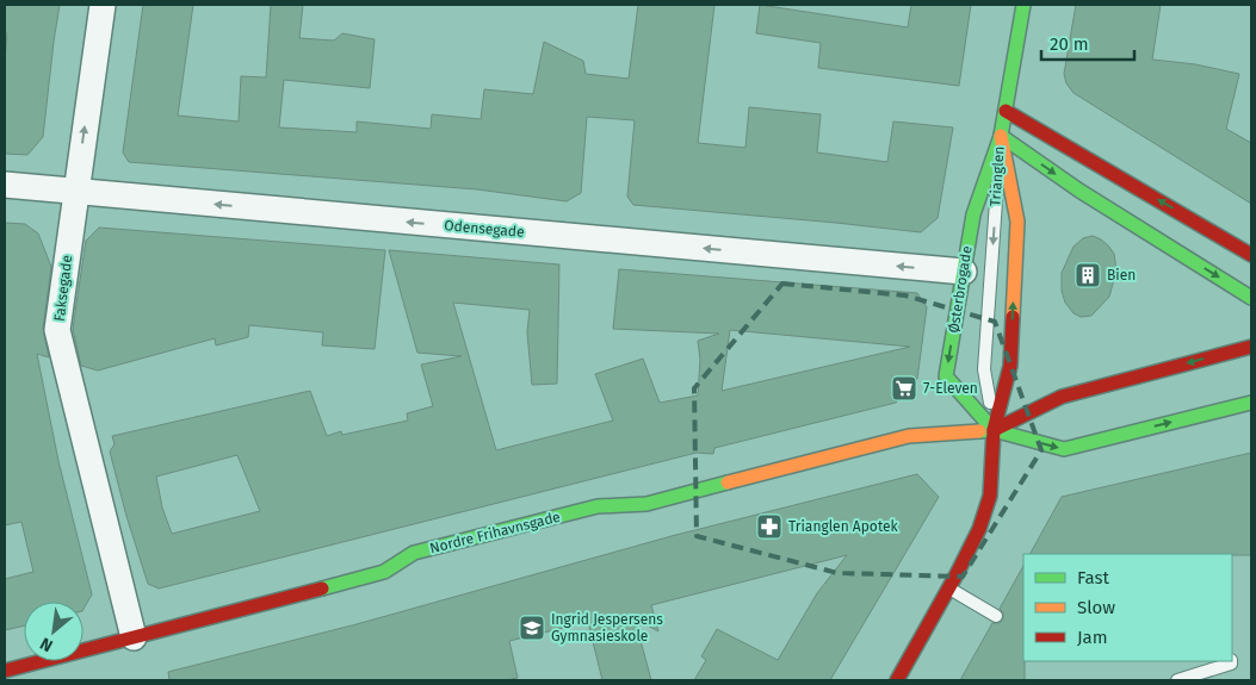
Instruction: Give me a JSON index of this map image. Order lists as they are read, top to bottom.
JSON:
{
  "streets": {
    "street": [
      "Trianglen",
      "Odensegade",
      "Faksegade",
      "Østerbrogade",
      "Nordre Frihavnsgade"
    ]
  },
  "crossings": [
    ["Trianglen", "Østerbrogade"],
    ["Trianglen", "Nordre Frihavnsgade"],
    ["Odensegade", "Faksegade"],
    ["Odensegade", "Østerbrogade"],
    ["Faksegade", "Nordre Frihavnsgade"],
    ["Østerbrogade", "Nordre Frihavnsgade"]
  ],
  "one_way": ["Trianglen", "Odensegade"],
  "places": {
    "building": ["Bien"],
    "supermarket": ["7-Eleven"],
    "pharmacy": ["Trianglen Apotek"],
    "school or university": ["Ingrid Jespersens Gymnasieskole"]
  },
  "legend": ["Fast", "Slow", "Jam"],
  "scale_bar": "20 m",
  "north": "bottom left"
}
